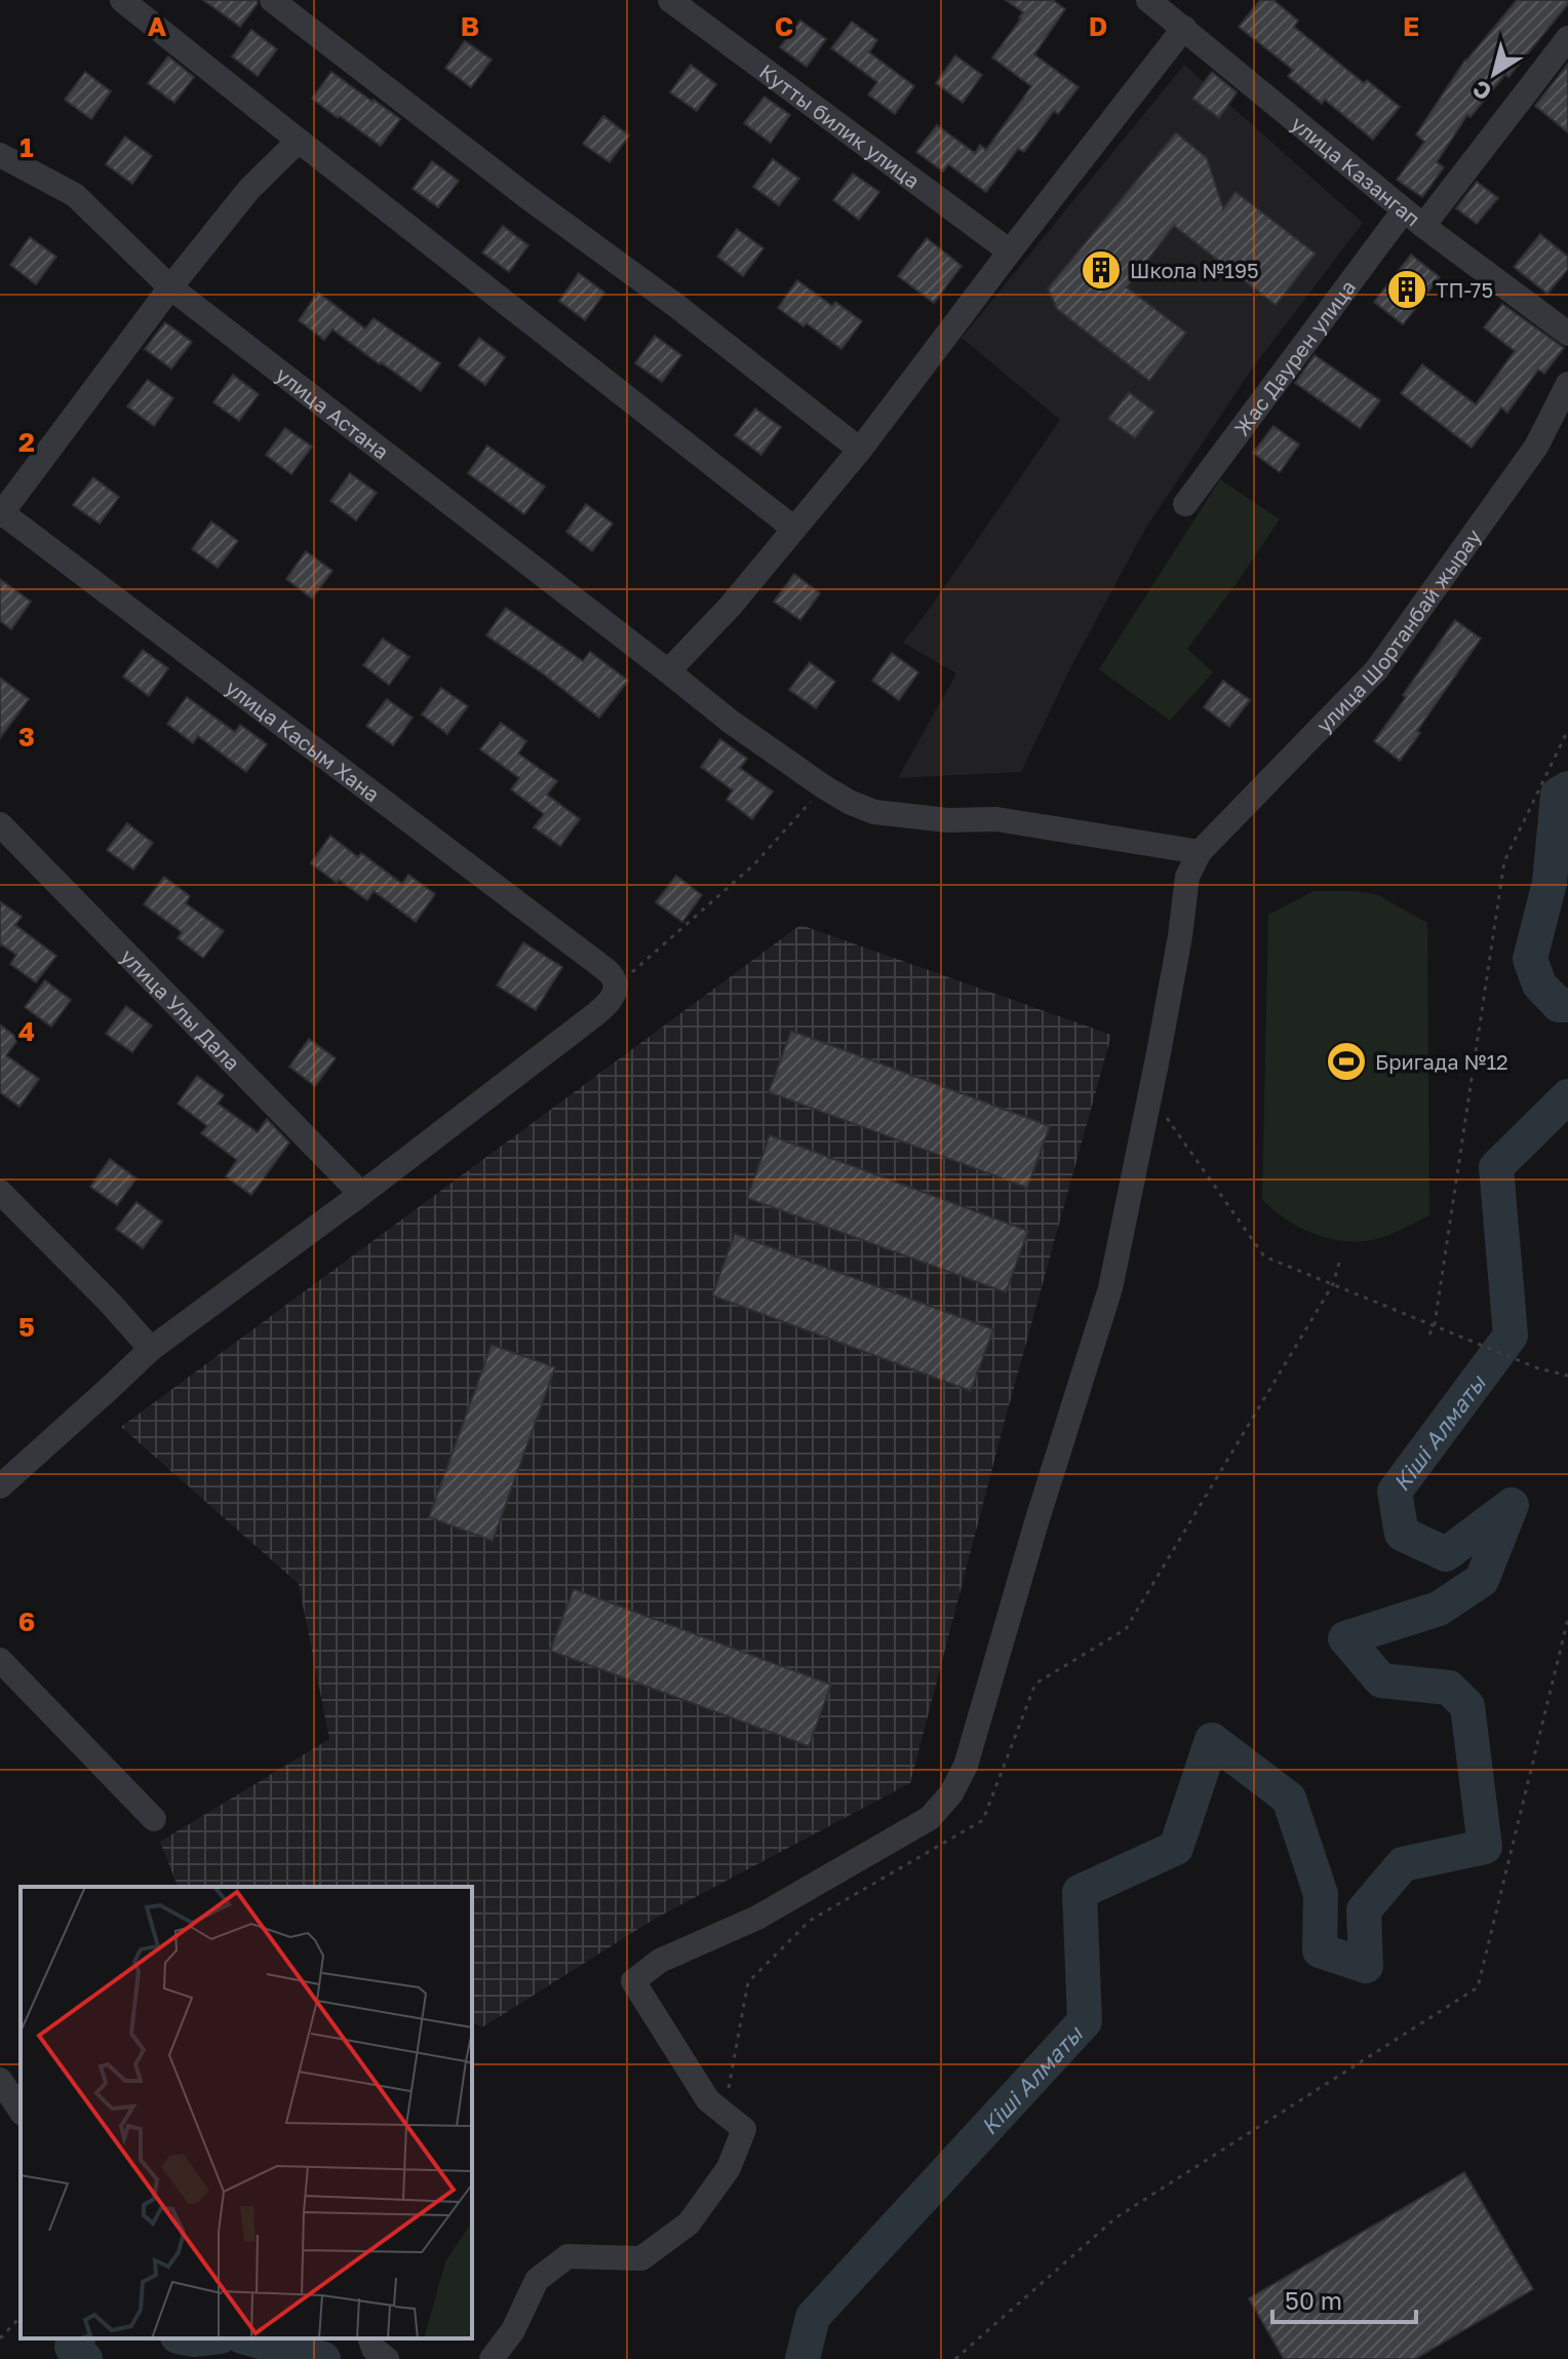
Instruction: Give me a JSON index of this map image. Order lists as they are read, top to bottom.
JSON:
{
  "streets": {
    "street": [
      "Кутты билик улица",
      "улица Казангап",
      "Жас Даурен улица",
      "улица Астана",
      "улица Шортанбай жырау",
      "улица Касым Хана",
      "улица Улы Дала"
    ]
  },
  "crossings": [
    ["улица Казангап", "Жас Даурен улица"],
    ["улица Астана", "улица Шортанбай жырау"]
  ],
  "water": ["Кіші Алматы"],
  "places": {
    "building": ["Школа №195", "ТП-75"],
    "sports": ["Бригада №12"]
  },
  "scale_bar": "50 m",
  "north": "bottom left",
  "grid": {
    "columns": [
      "A",
      "B",
      "C",
      "D",
      "E"
    ],
    "rows": [
      "1",
      "2",
      "3",
      "4",
      "5",
      "6"
    ]
  }
}
